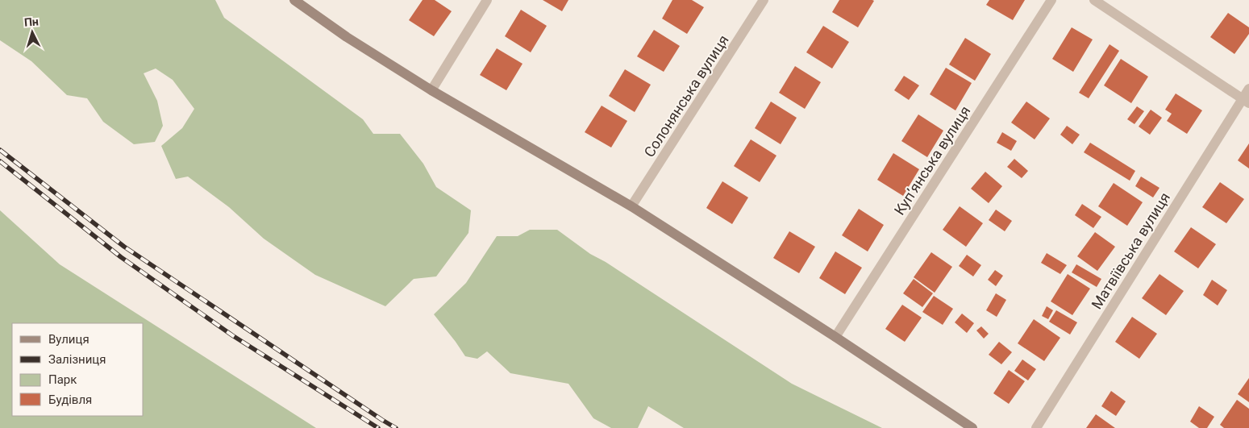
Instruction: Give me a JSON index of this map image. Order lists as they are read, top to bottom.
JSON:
{
  "streets": {
    "street": ["Солонянська вулиця", "Купʼянська вулиця", "Матвіївська вулиця"]
  },
  "legend": [
    "Вулиця",
    "Залізниця",
    "Парк",
    "Будівля"
  ],
  "north": "top"
}
